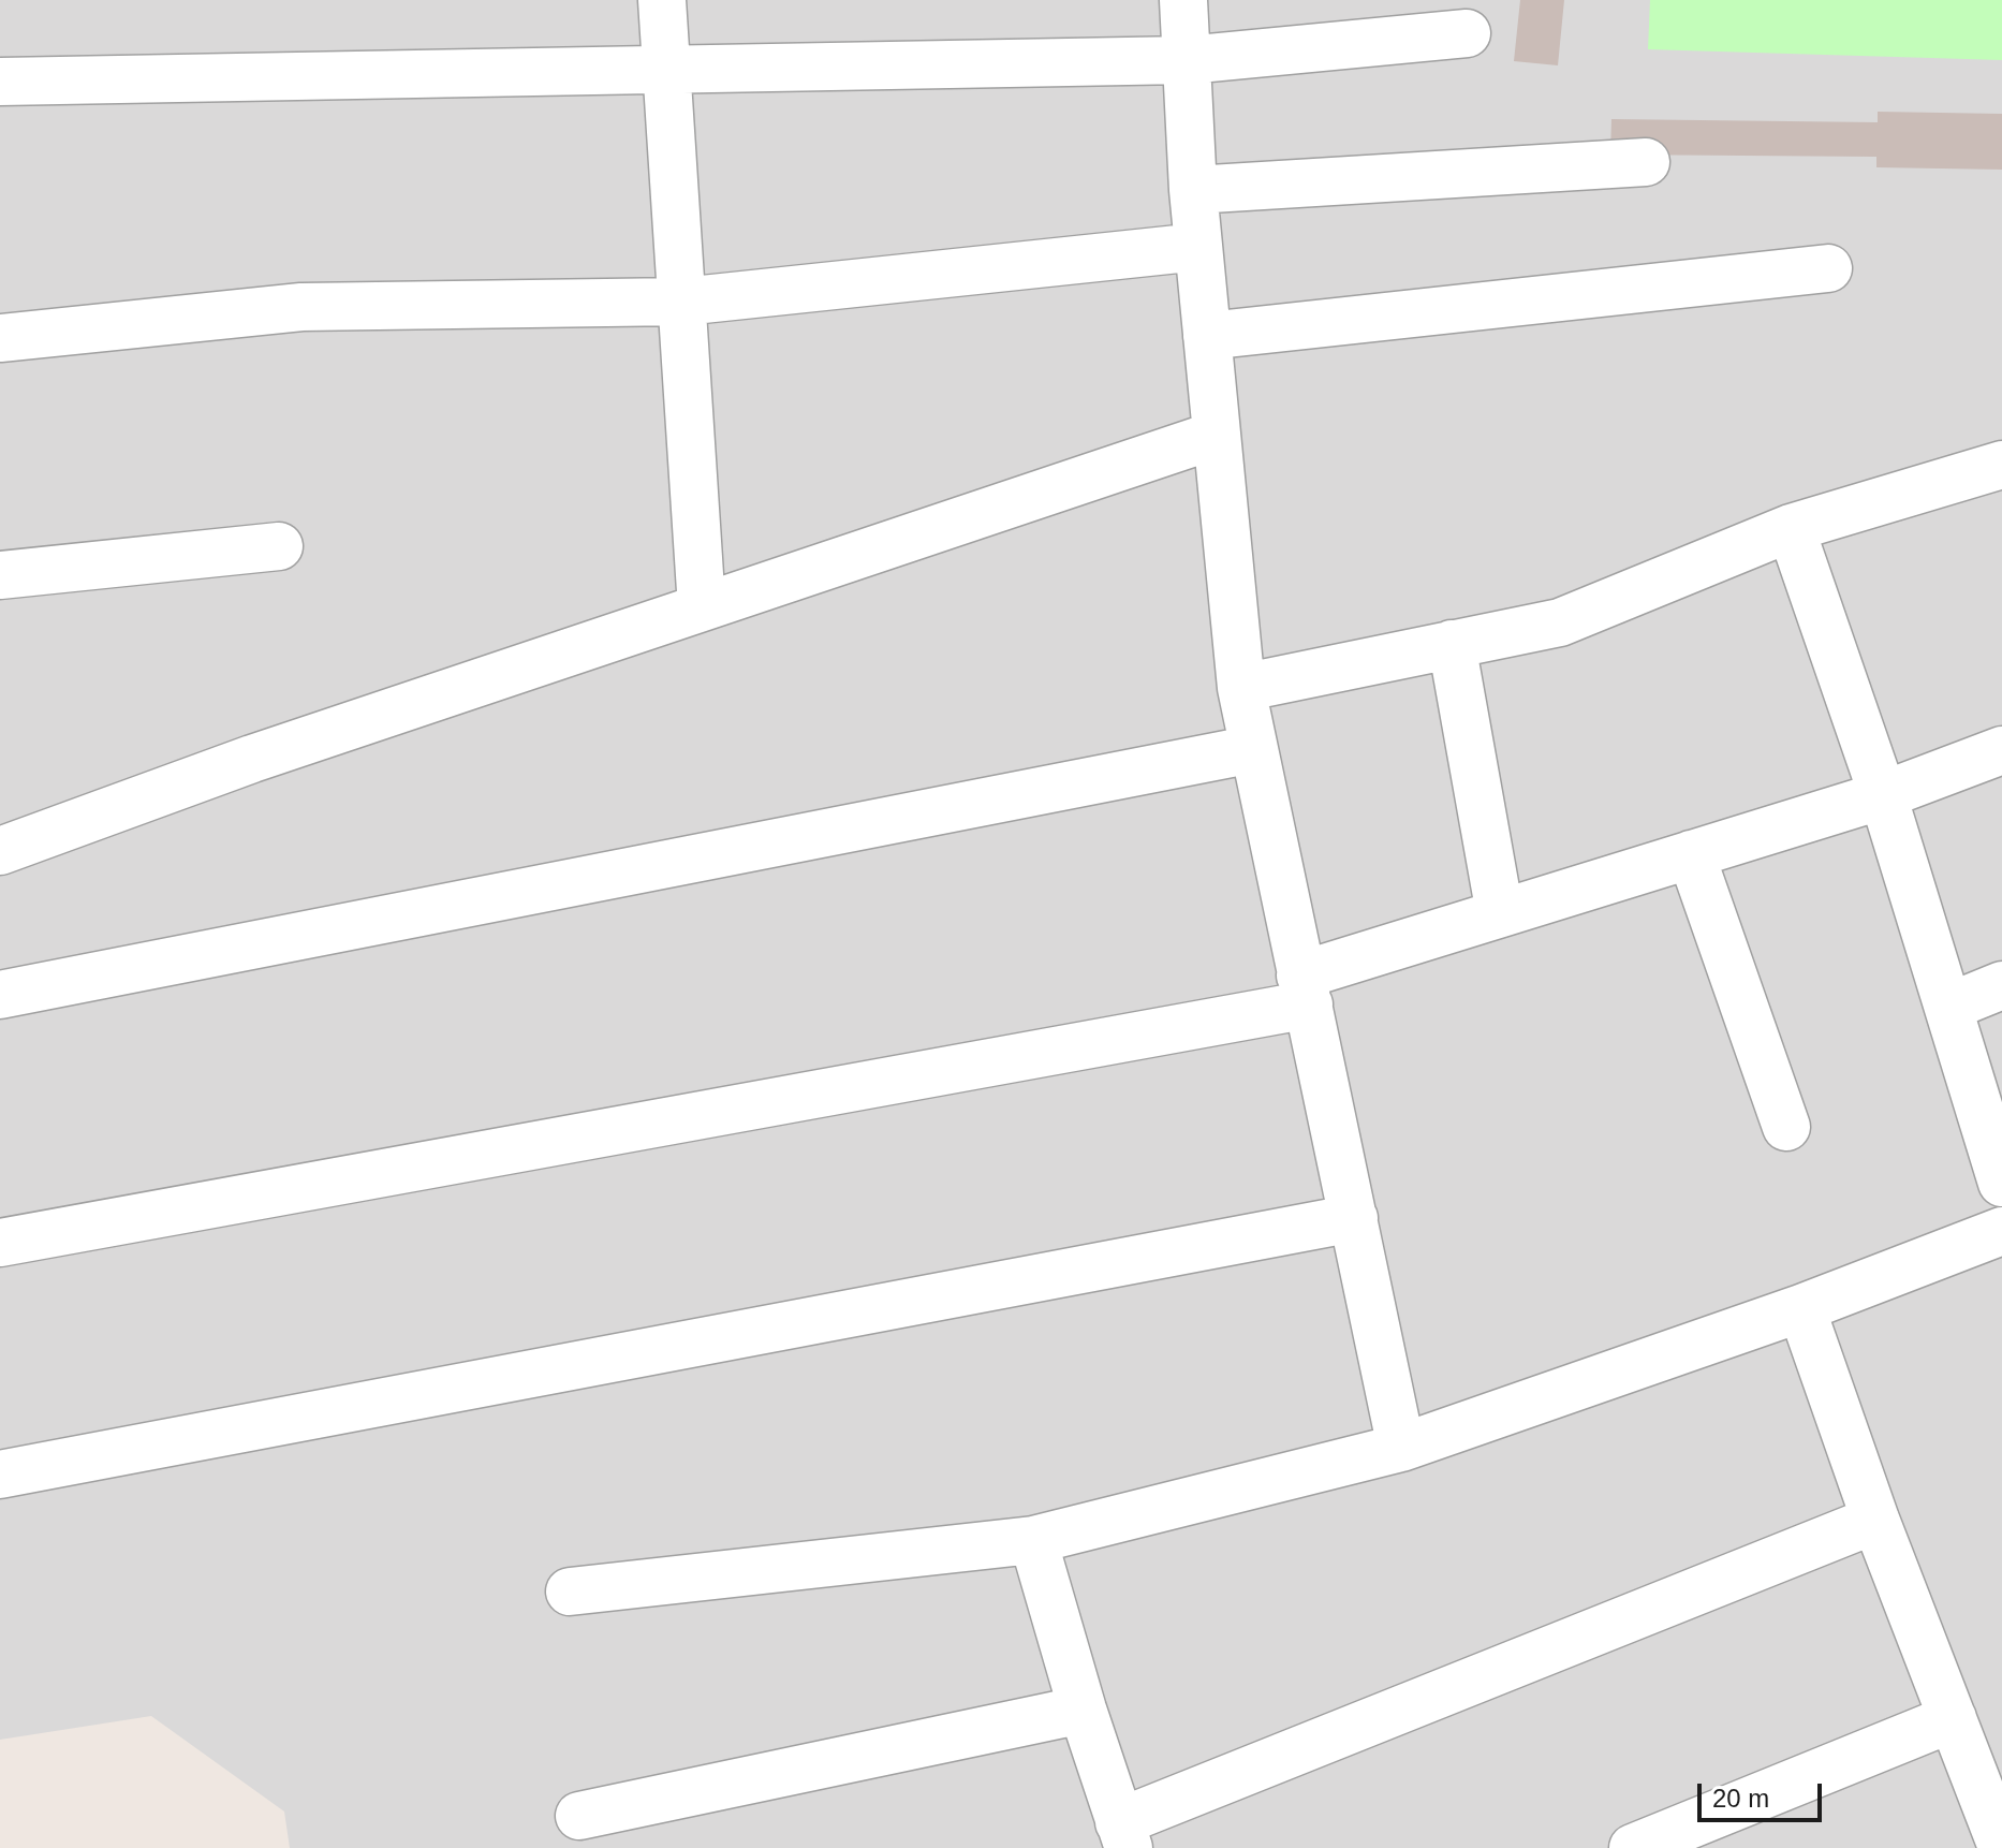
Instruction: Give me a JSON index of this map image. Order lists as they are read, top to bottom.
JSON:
{
  "scale_bar": "20 m"
}
